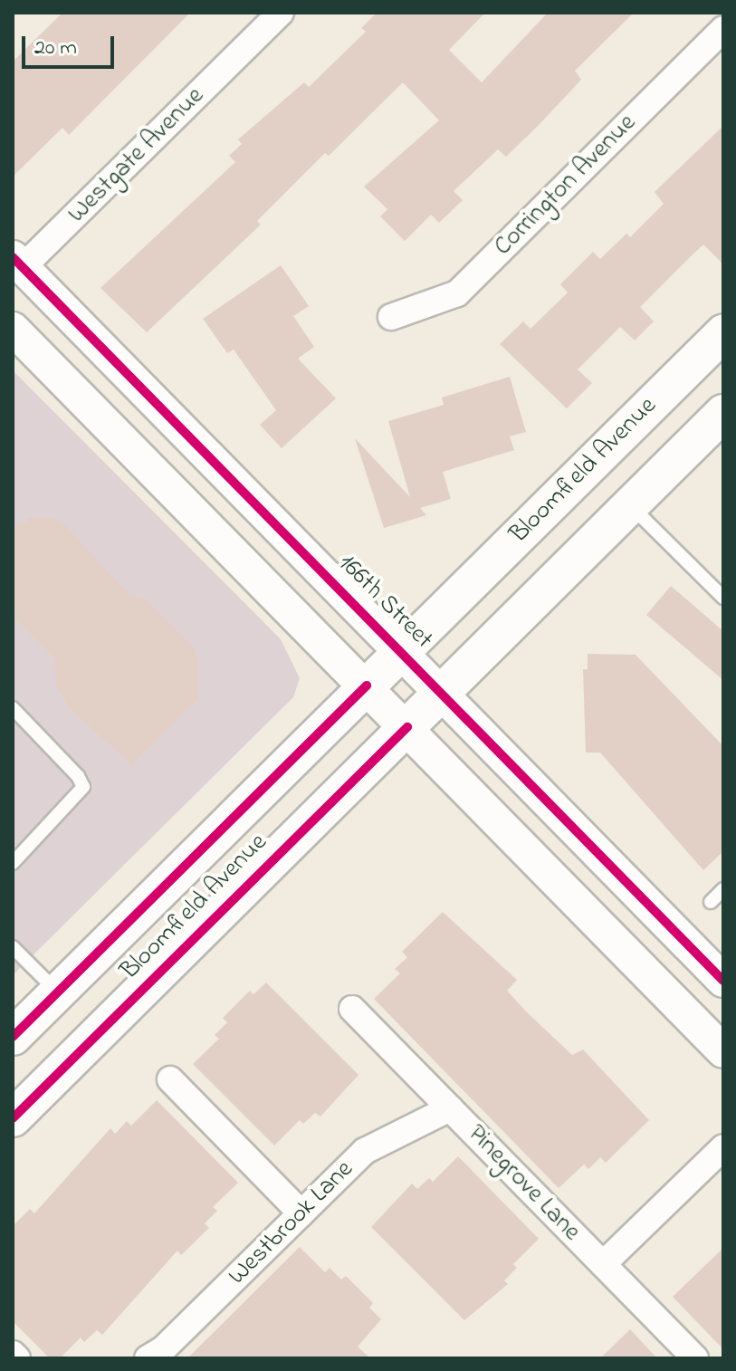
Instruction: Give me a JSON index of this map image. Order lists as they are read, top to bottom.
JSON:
{
  "streets": {
    "main road": ["Bloomfield Avenue"],
    "street": [
      "Westgate Avenue",
      "Corrington Avenue",
      "166th Street",
      "Pinegrove Lane",
      "Westbrook Lane"
    ]
  },
  "crossings": [
    ["Westgate Avenue", "166th Street"],
    ["Bloomfield Avenue", "166th Street"],
    ["Pinegrove Lane", "Westbrook Lane"]
  ],
  "scale_bar": "20 m"
}
